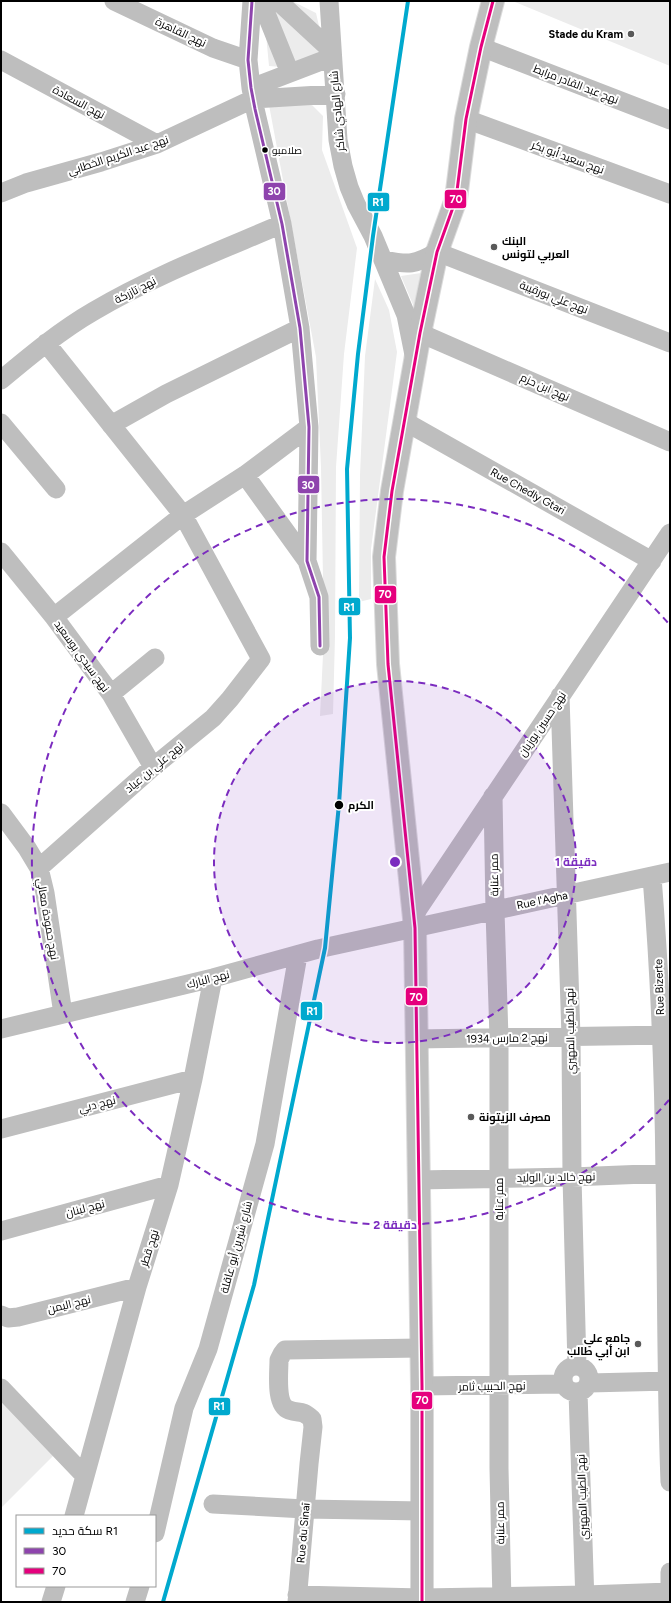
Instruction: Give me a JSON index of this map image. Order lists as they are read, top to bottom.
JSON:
{
  "streets": {
    "street": [
      "نهج القاهرة",
      "نهج عبد القادر مرابط",
      "نهج السعادة",
      "شارع الهادي شاكر",
      "نهج عبد الكريم الخطابي",
      "نهج سعيد أبو بكر",
      "نهج تازركة",
      "نهج علي بورقيبة",
      "نهج ابن حزم",
      "Rue Chedly Gtari",
      "نهج سيدي بوسعيد",
      "نهج حسين بوزيان",
      "نهج علي بن عياد",
      "ممر عنابة",
      "Rue l'Agha",
      "نهج حمودة معالي",
      "نهج البارك",
      "Rue Bizerte",
      "نهج الطيب المهيري",
      "نهج 2 مارس 1934",
      "نهج دبي",
      "نهج خالد بن الوليد",
      "نهج لبنان",
      "شارع شيرين أبو عاقلة",
      "نهج قطر",
      "نهج اليمن",
      "نهج الحبيب ثامر",
      "Rue du Sinaï"
    ]
  },
  "crossings": [
    ["نهج السعادة", "نهج عبد الكريم الخطابي"],
    ["شارع الهادي شاكر", "نهج عبد الكريم الخطابي"],
    ["Rue Chedly Gtari", "نهج حسين بوزيان"],
    ["نهج سيدي بوسعيد", "نهج علي بن عياد"],
    ["نهج حسين بوزيان", "ممر عنابة"],
    ["نهج حسين بوزيان", "Rue l'Agha"],
    ["نهج حسين بوزيان", "نهج البارك"],
    ["نهج حسين بوزيان", "نهج الطيب المهيري"],
    ["نهج علي بن عياد", "نهج حمودة معالي"],
    ["ممر عنابة", "Rue l'Agha"],
    ["ممر عنابة", "نهج 2 مارس 1934"],
    ["ممر عنابة", "نهج خالد بن الوليد"],
    ["ممر عنابة", "نهج الحبيب ثامر"],
    ["Rue l'Agha", "نهج البارك"],
    ["Rue l'Agha", "Rue Bizerte"],
    ["Rue l'Agha", "نهج الطيب المهيري"],
    ["نهج حمودة معالي", "نهج البارك"],
    ["نهج البارك", "شارع شيرين أبو عاقلة"],
    ["نهج البارك", "نهج قطر"],
    ["Rue Bizerte", "نهج 2 مارس 1934"],
    ["Rue Bizerte", "نهج خالد بن الوليد"],
    ["Rue Bizerte", "نهج الحبيب ثامر"],
    ["نهج الطيب المهيري", "نهج 2 مارس 1934"],
    ["نهج الطيب المهيري", "نهج خالد بن الوليد"],
    ["نهج الطيب المهيري", "نهج الحبيب ثامر"],
    ["نهج دبي", "نهج قطر"],
    ["نهج لبنان", "نهج قطر"],
    ["نهج قطر", "نهج اليمن"]
  ],
  "places": [
    "Stade du Kram",
    "صلامبو",
    "البنك العربي لتونس",
    "الكرم",
    "مصرف الزيتونة",
    "جامع علي ابن أبي طالب"
  ],
  "lines": ["rail line R1", "transit line 30", "transit line 70"],
  "legend": ["سكة حديد R1", "30", "70"],
  "rings": ["1 دقيقة", "2 دقيقة"]
}
